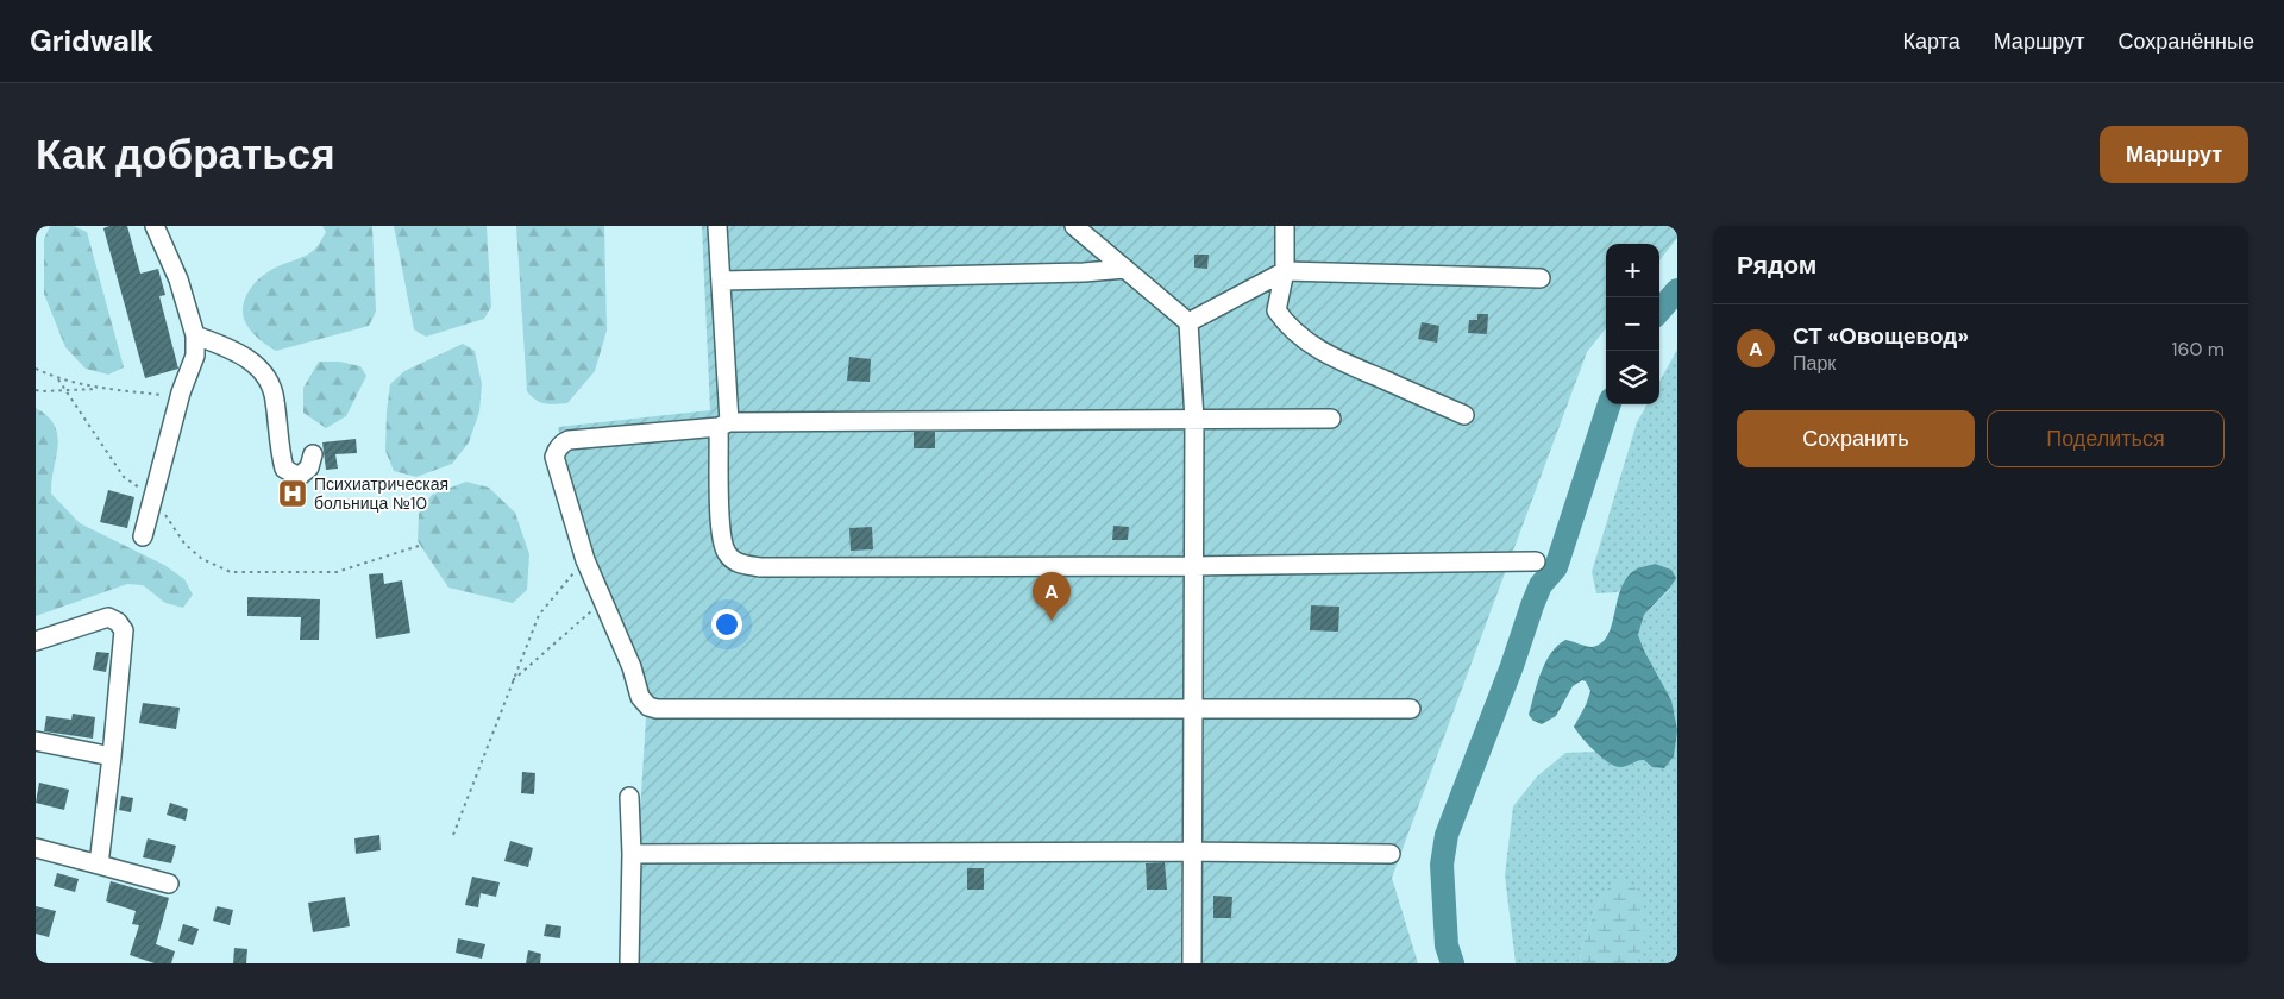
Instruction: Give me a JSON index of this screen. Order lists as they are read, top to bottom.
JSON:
{
  "places": {
    "hospital": ["Психиатрическая больница №10"]
  },
  "page": {
    "header": "Gridwalk",
    "nav": ["Карта", "Маршрут", "Сохранённые"],
    "buttons": [
      "Маршрут",
      ["Сохранить", "Поделиться"]
    ],
    "title": "Как добраться",
    "heading": "Рядом",
    "map_buttons": ["+", "−"],
    "list": [
      {
        "mark": "A",
        "name": "СТ «Овощевод»",
        "note": "Парк",
        "value": "160 m"
      }
    ],
    "pins": "A"
  }
}
